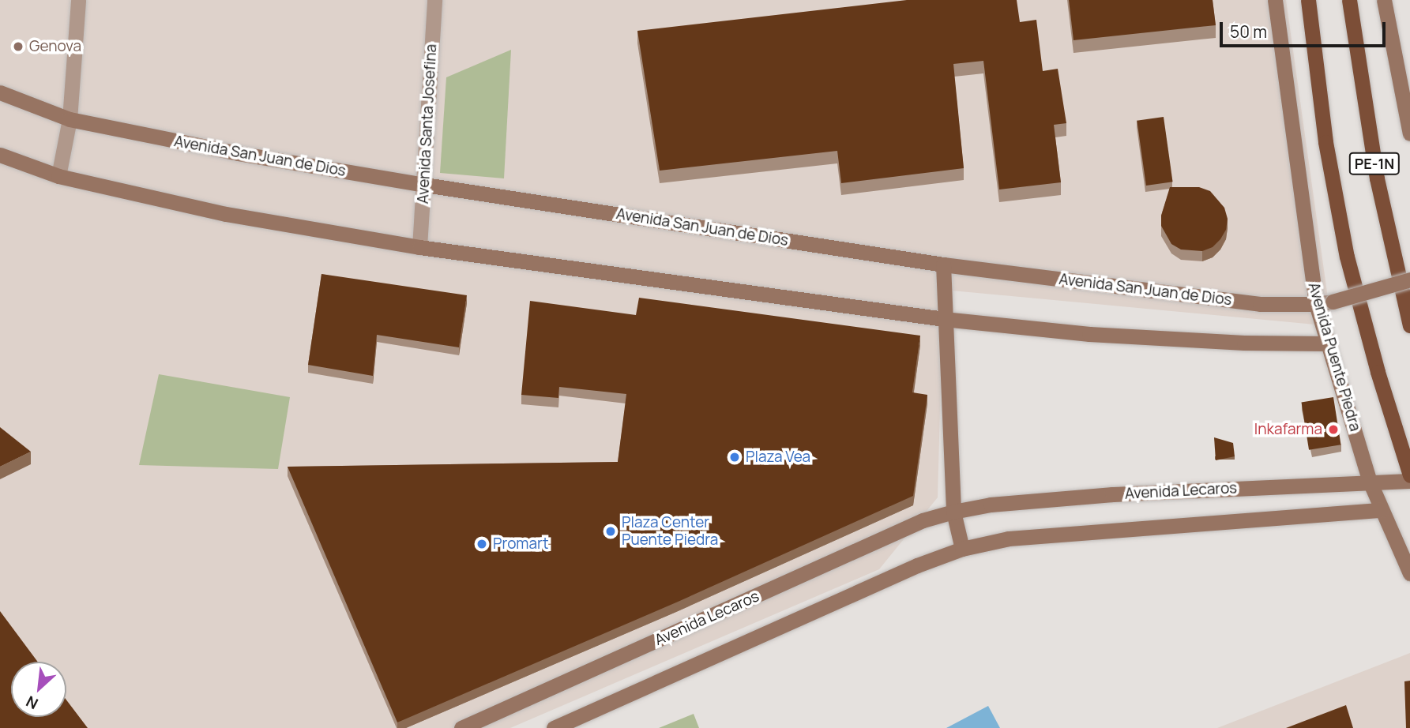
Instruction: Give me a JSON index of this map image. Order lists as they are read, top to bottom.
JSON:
{
  "streets": {
    "highway": ["PE-1N"],
    "main road": ["Avenida San Juan de Dios", "Avenida Puente Piedra", "Avenida Lecaros"],
    "street": ["Avenida Santa Josefina"]
  },
  "crossings": [
    ["Avenida Santa Josefina", "Avenida San Juan de Dios"],
    ["Avenida San Juan de Dios", "Avenida Puente Piedra"],
    ["Avenida Puente Piedra", "Avenida Lecaros"]
  ],
  "places": [
    "Genova",
    "Inkafarma",
    "Plaza Vea",
    "Plaza Center Puente Piedra",
    "Promart"
  ],
  "scale_bar": "50 m",
  "north": "bottom left"
}
